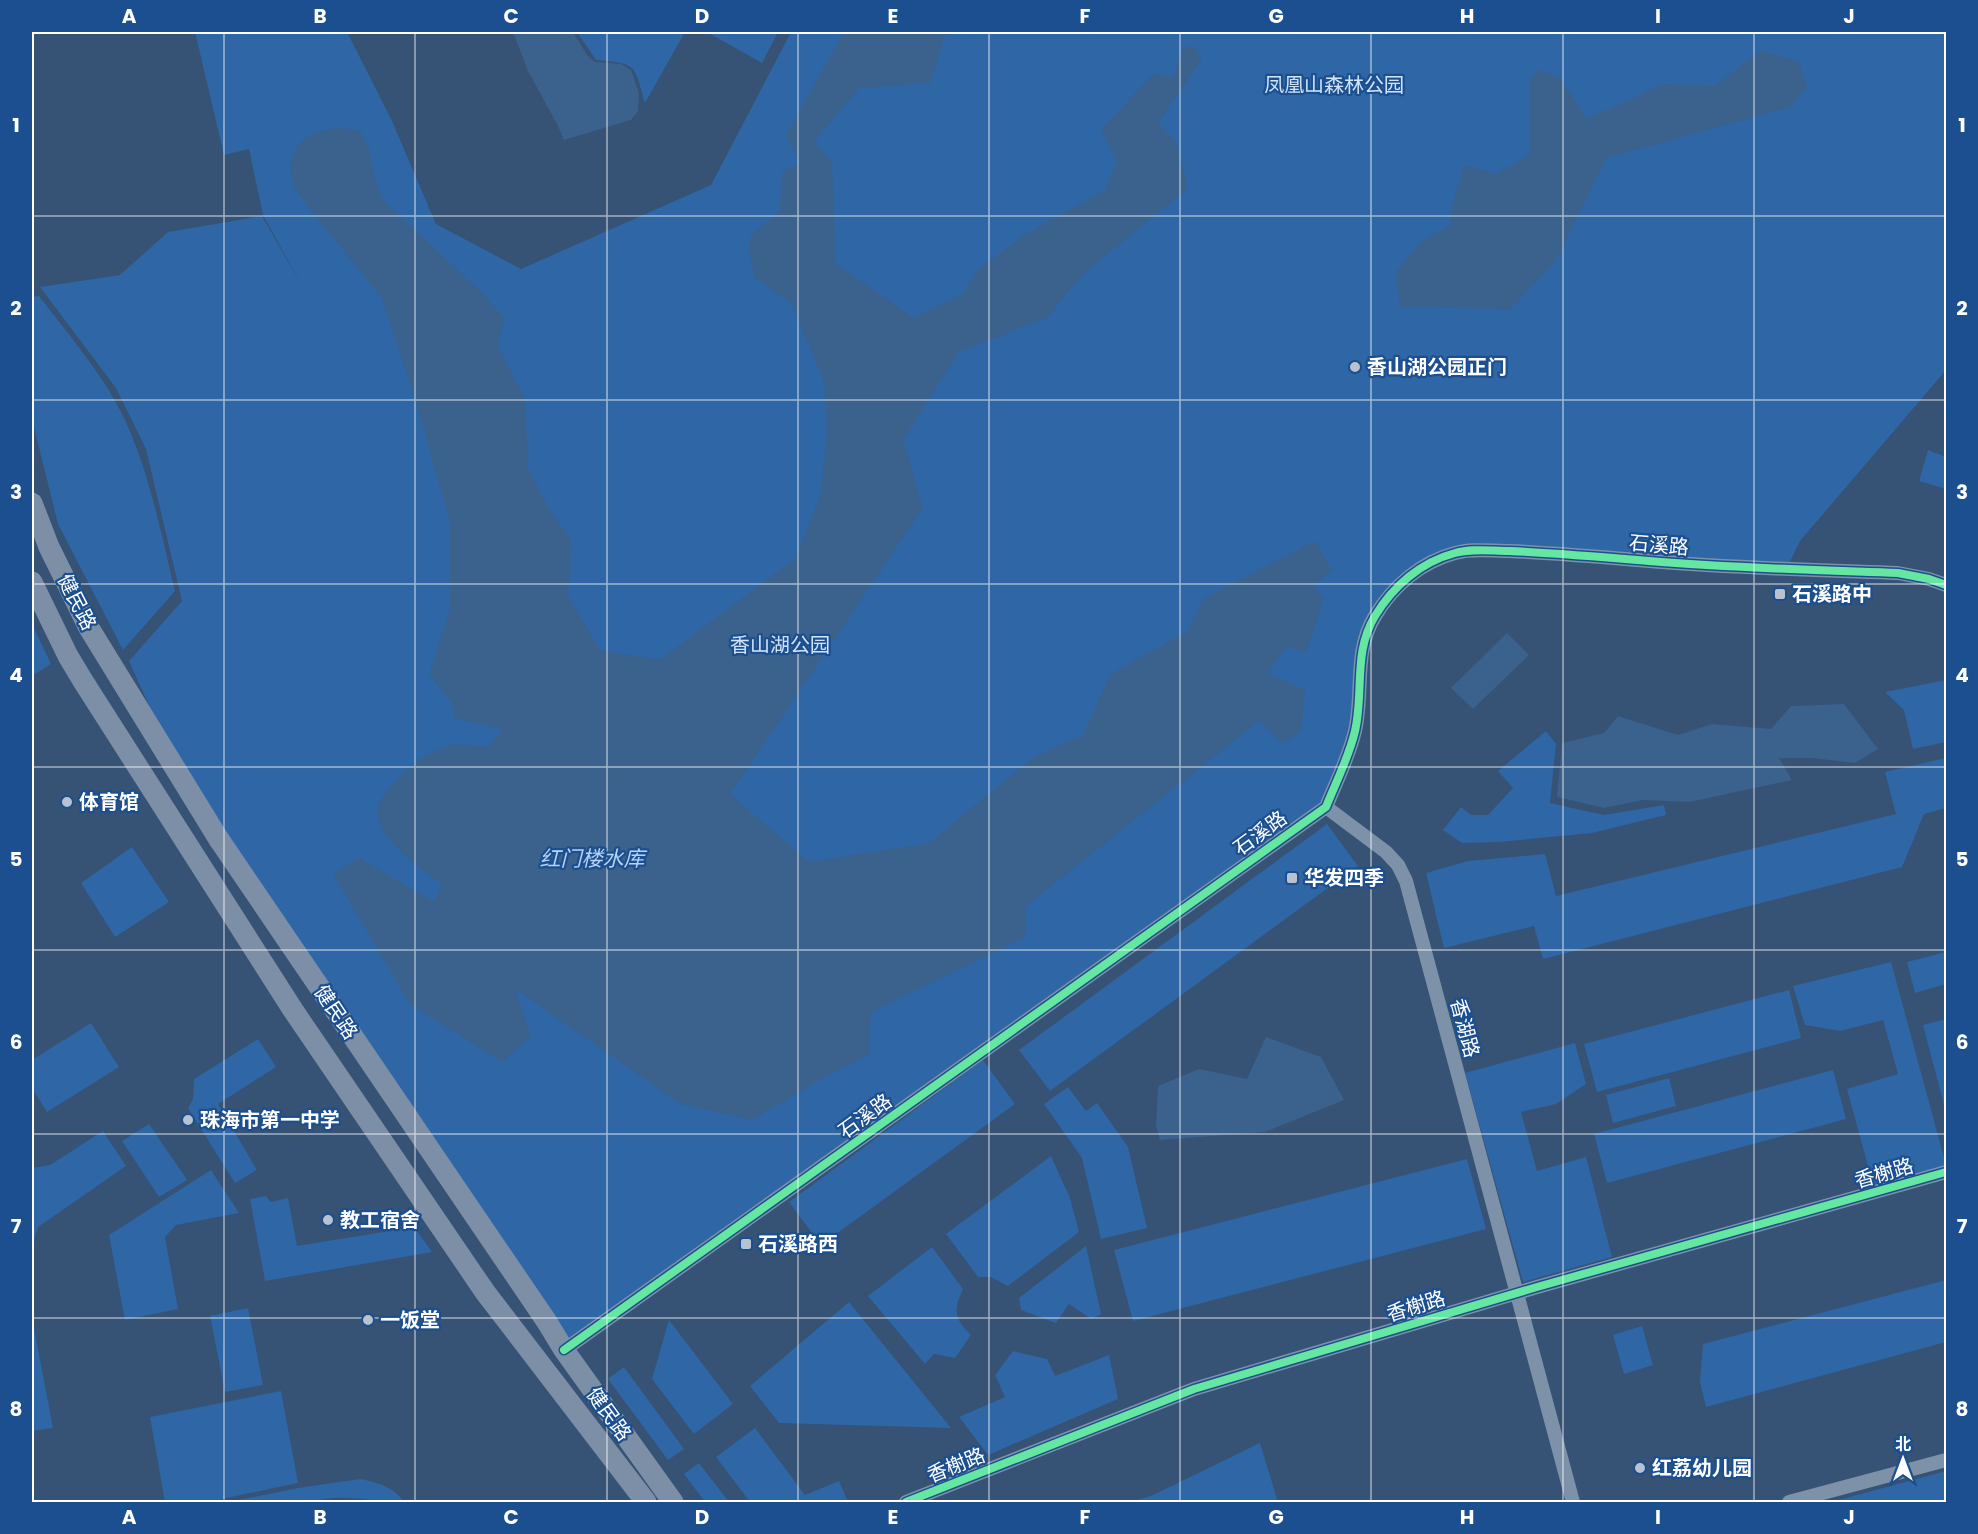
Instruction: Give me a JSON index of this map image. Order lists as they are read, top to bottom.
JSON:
{
  "streets": {
    "main road": ["健民路"],
    "street": ["石溪路", "香湖路", "香榭路"]
  },
  "crossings": [
    ["石溪路", "健民路"],
    ["石溪路", "香湖路"],
    ["香湖路", "香榭路"]
  ],
  "water": ["红门楼水库"],
  "parks": ["凤凰山森林公园", "香山湖公园"],
  "places": {
    "other": [
      "香山湖公园正门",
      "体育馆",
      "珠海市第一中学",
      "教工宿舍",
      "一饭堂",
      "红荔幼儿园"
    ],
    "transit": ["石溪路中", "华发四季", "石溪路西"]
  },
  "north": "top",
  "grid": {
    "columns": [
      "A",
      "B",
      "C",
      "D",
      "E",
      "F",
      "G",
      "H",
      "I",
      "J"
    ],
    "rows": [
      "1",
      "2",
      "3",
      "4",
      "5",
      "6",
      "7",
      "8"
    ]
  }
}
